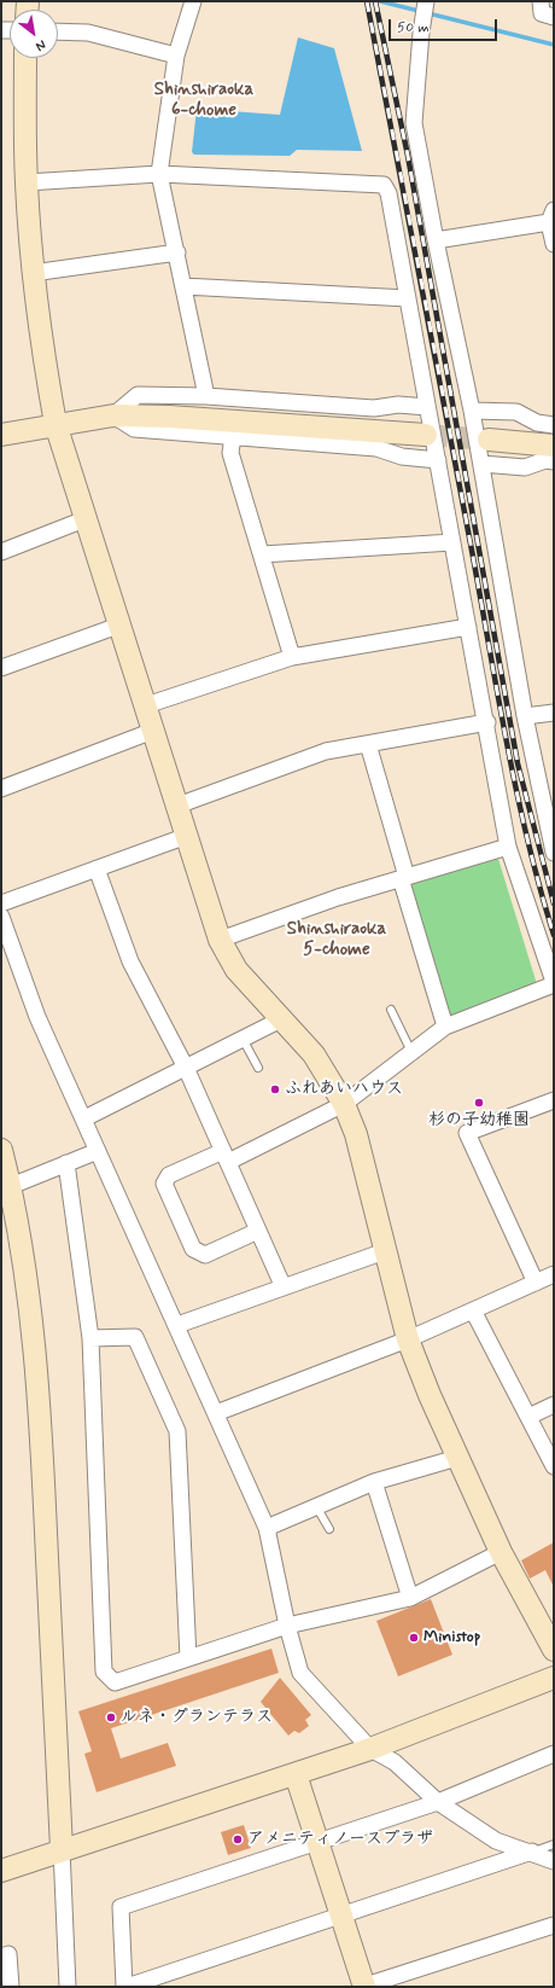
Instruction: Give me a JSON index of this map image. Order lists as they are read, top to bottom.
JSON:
{
  "districts": ["Shinshiraoka 6-chome", "Shinshiraoka 5-chome"],
  "places": [
    "ふれあいハウス",
    "杉の子幼稚園",
    "Ministop",
    "ルネ・グランテラス",
    "アメニティノースプラザ"
  ],
  "scale_bar": "50 m",
  "north": "bottom right"
}
